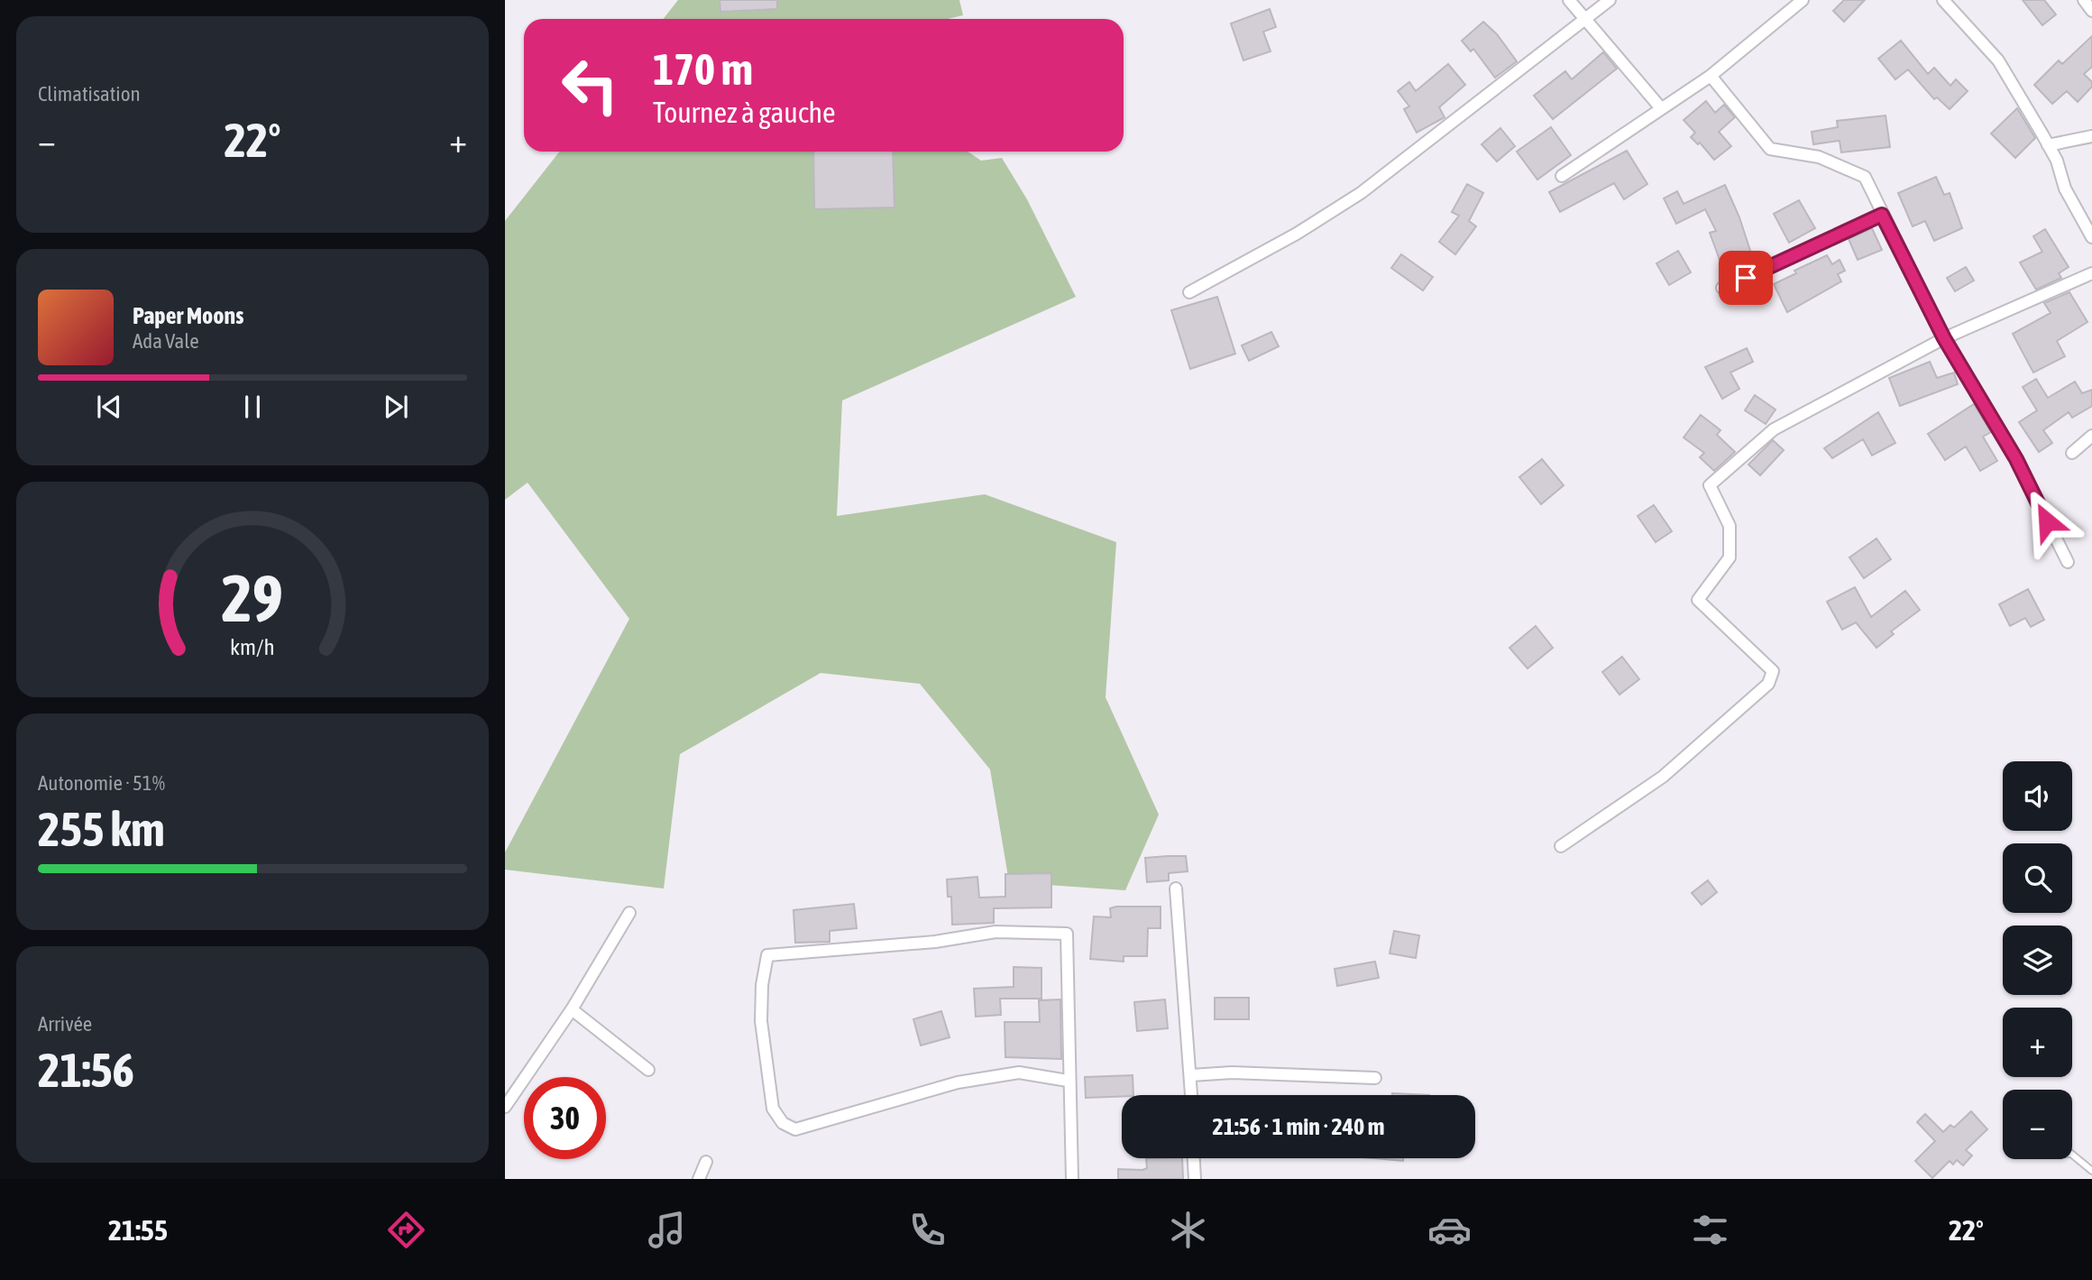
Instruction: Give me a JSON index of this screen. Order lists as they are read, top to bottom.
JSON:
{
  "page": {
    "tile": [
      "Climatisation",
      ["Autonomie · 51%", "255 km"],
      ["Arrivée", "21:56"]
    ],
    "turn": ["170 m", "Tournez à gauche"],
    "heat": ["−", "22°", "+"],
    "song": ["Paper Moons", "Ada Vale"],
    "map_buttons": ["+", "−"],
    "limit": "30",
    "trip": "21:56 · 1 min · 240 m",
    "tabs": ["21:55", "22°"],
    "gauge": ["29", "km/h"]
  }
}
